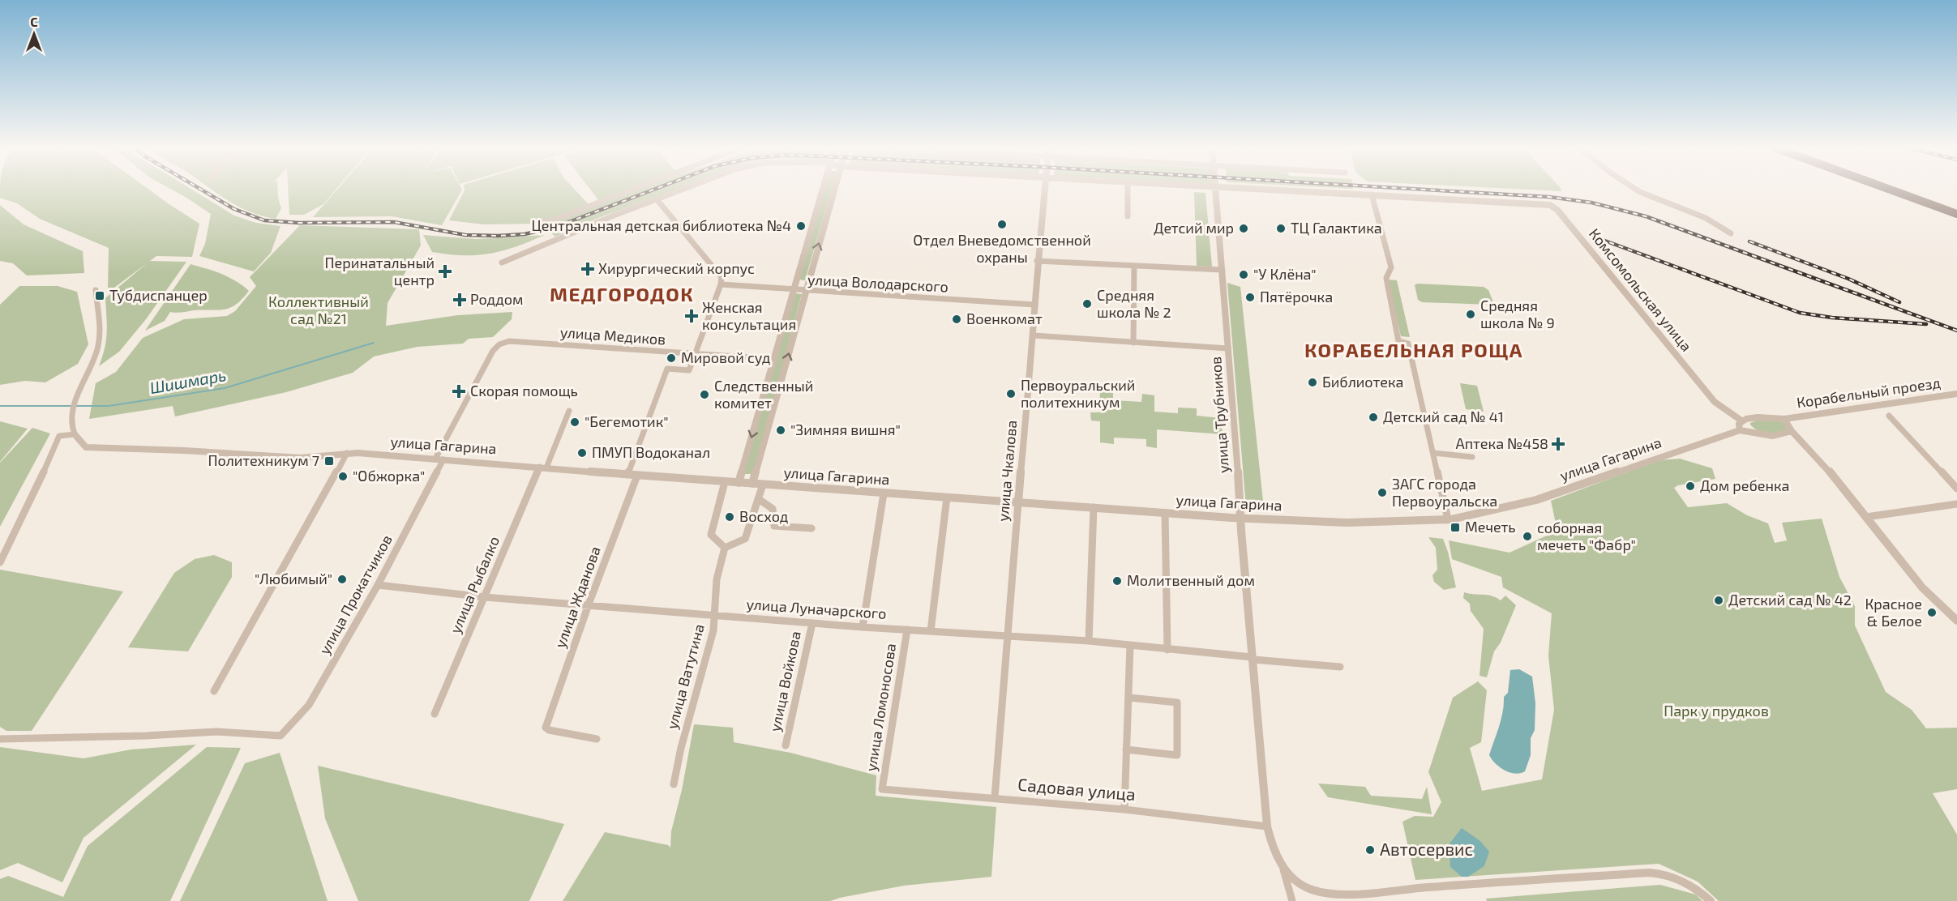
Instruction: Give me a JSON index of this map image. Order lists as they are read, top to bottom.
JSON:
{
  "streets": {
    "street": [
      "улица Володарского",
      "Комсомольская улица",
      "улица Медиков",
      "Корабельный проезд",
      "улица Трубников",
      "улица Гагарина",
      "улица Чкалова",
      "улица Рыбалко",
      "улица Прокатчиков",
      "улица Жданова",
      "улица Луначарского",
      "улица Ватутина",
      "улица Войкова",
      "улица Ломоносова",
      "Садовая улица"
    ]
  },
  "crossings": [
    ["улица Володарского", "улица Чкалова"],
    ["Комсомольская улица", "Корабельный проезд"],
    ["улица Медиков", "улица Прокатчиков"],
    ["улица Трубников", "улица Гагарина"],
    ["улица Трубников", "улица Луначарского"],
    ["улица Трубников", "Садовая улица"],
    ["улица Гагарина", "улица Чкалова"],
    ["улица Гагарина", "улица Рыбалко"],
    ["улица Гагарина", "улица Прокатчиков"],
    ["улица Гагарина", "улица Жданова"],
    ["улица Чкалова", "улица Луначарского"],
    ["улица Чкалова", "Садовая улица"],
    ["улица Рыбалко", "улица Луначарского"],
    ["улица Прокатчиков", "улица Луначарского"],
    ["улица Жданова", "улица Луначарского"],
    ["улица Луначарского", "улица Ватутина"],
    ["улица Луначарского", "улица Войкова"],
    ["улица Луначарского", "улица Ломоносова"],
    ["улица Ломоносова", "Садовая улица"]
  ],
  "districts": ["МЕДГОРОДОК", "КОРАБЕЛЬНАЯ РОЩА"],
  "water": ["Шишмарь"],
  "parks": ["Коллективный сад №21", "Парк у прудков"],
  "places": {
    "other": [
      "Отдел Вневедомственной охраны",
      "Центральная детская библиотека №4",
      "Детсий мир",
      "ТЦ Галактика",
      "\"У Клёна\"",
      "Пятёрочка",
      "Средняя школа № 2",
      "Средняя школа № 9",
      "Военкомат",
      "Мировой суд",
      "Библиотека",
      "Первоуральский политехникум",
      "Следственный комитет",
      "Детский сад № 41",
      "\"Бегемотик\"",
      "\"Зимняя вишня\"",
      "ПМУП Водоканал",
      "\"Обжорка\"",
      "Дом ребенка",
      "ЗАГС города Первоуральска",
      "Восход",
      "соборная мечеть \"Фабр\"",
      "\"Любимый\"",
      "Молитвенный дом",
      "Детский сад № 42",
      "Красное & Белое",
      "Автосервис"
    ],
    "health": [
      "Хирургический корпус",
      "Перинатальный центр",
      "Роддом",
      "Женская консультация",
      "Скорая помощь",
      "Аптека №458"
    ],
    "transit": ["Тубдиспанцер", "Политехникум 7", "Мечеть"]
  },
  "north": "top"
}
